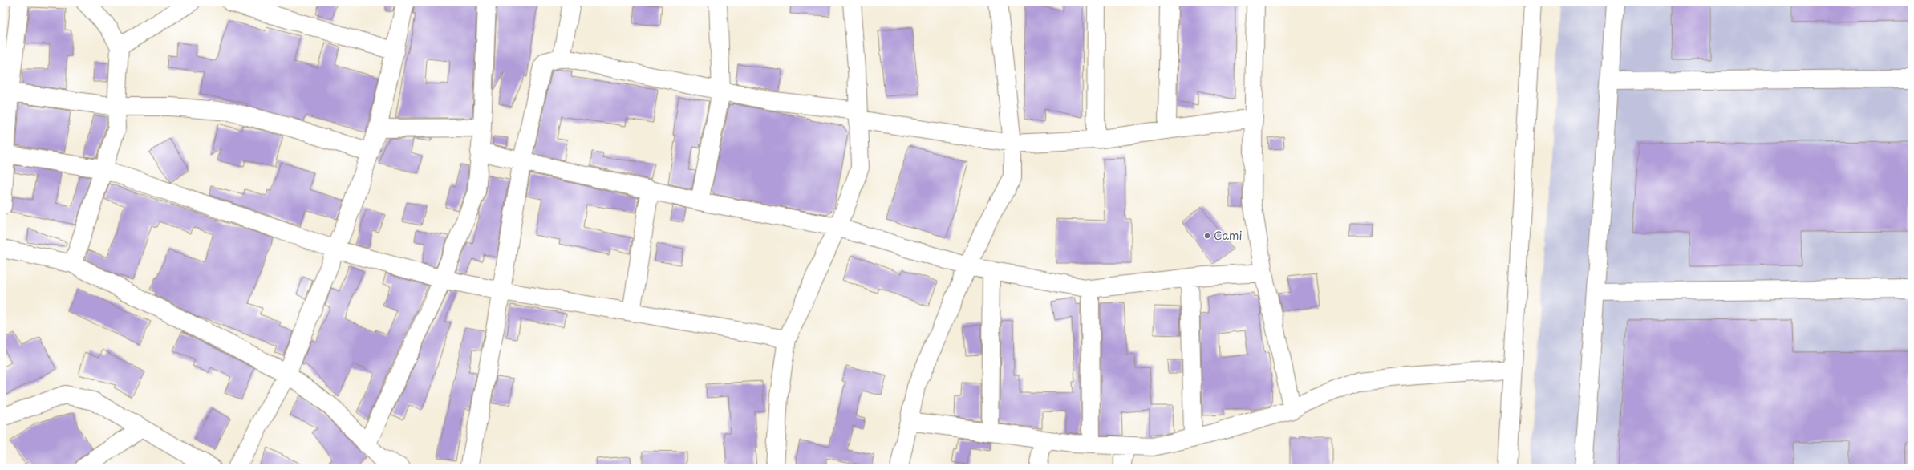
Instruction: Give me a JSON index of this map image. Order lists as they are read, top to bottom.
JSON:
{
  "places": ["Cami"]
}
